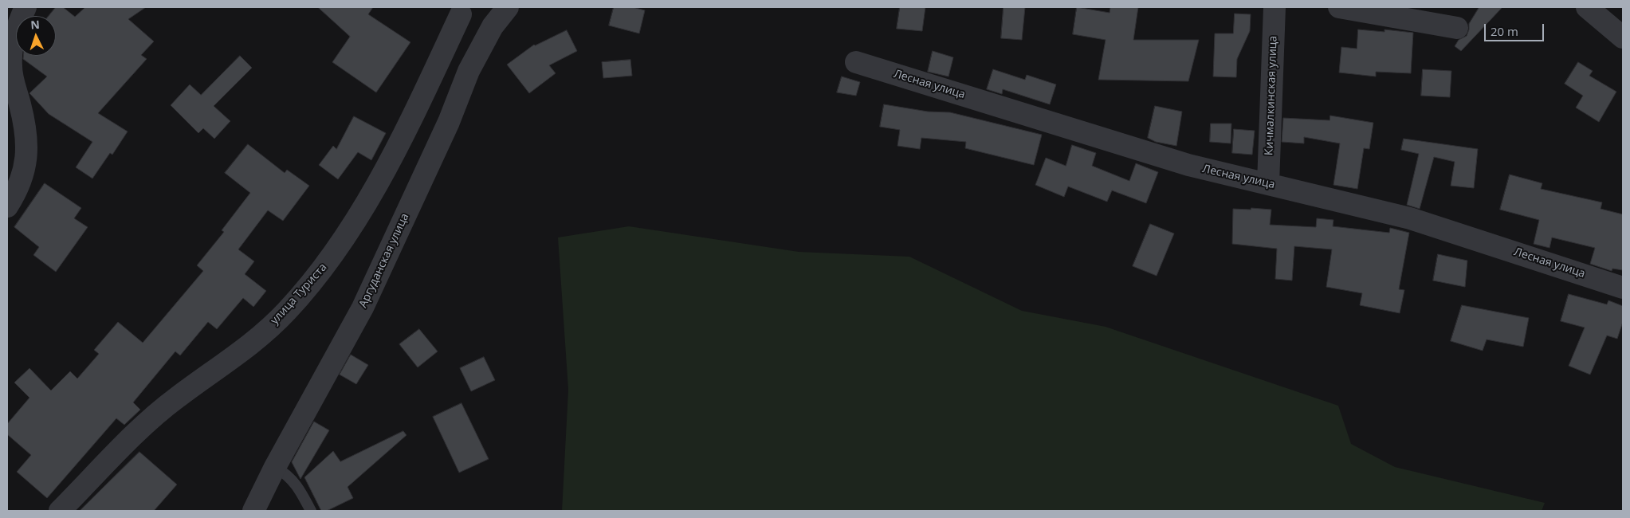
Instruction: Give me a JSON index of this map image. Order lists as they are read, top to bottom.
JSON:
{
  "streets": {
    "street": [
      "Лесная улица",
      "Кичмалкинская улица",
      "Аргуданская улица",
      "улица Туриста"
    ]
  },
  "crossings": [
    ["Лесная улица", "Кичмалкинская улица"]
  ],
  "scale_bar": "20 m",
  "north": "top"
}
